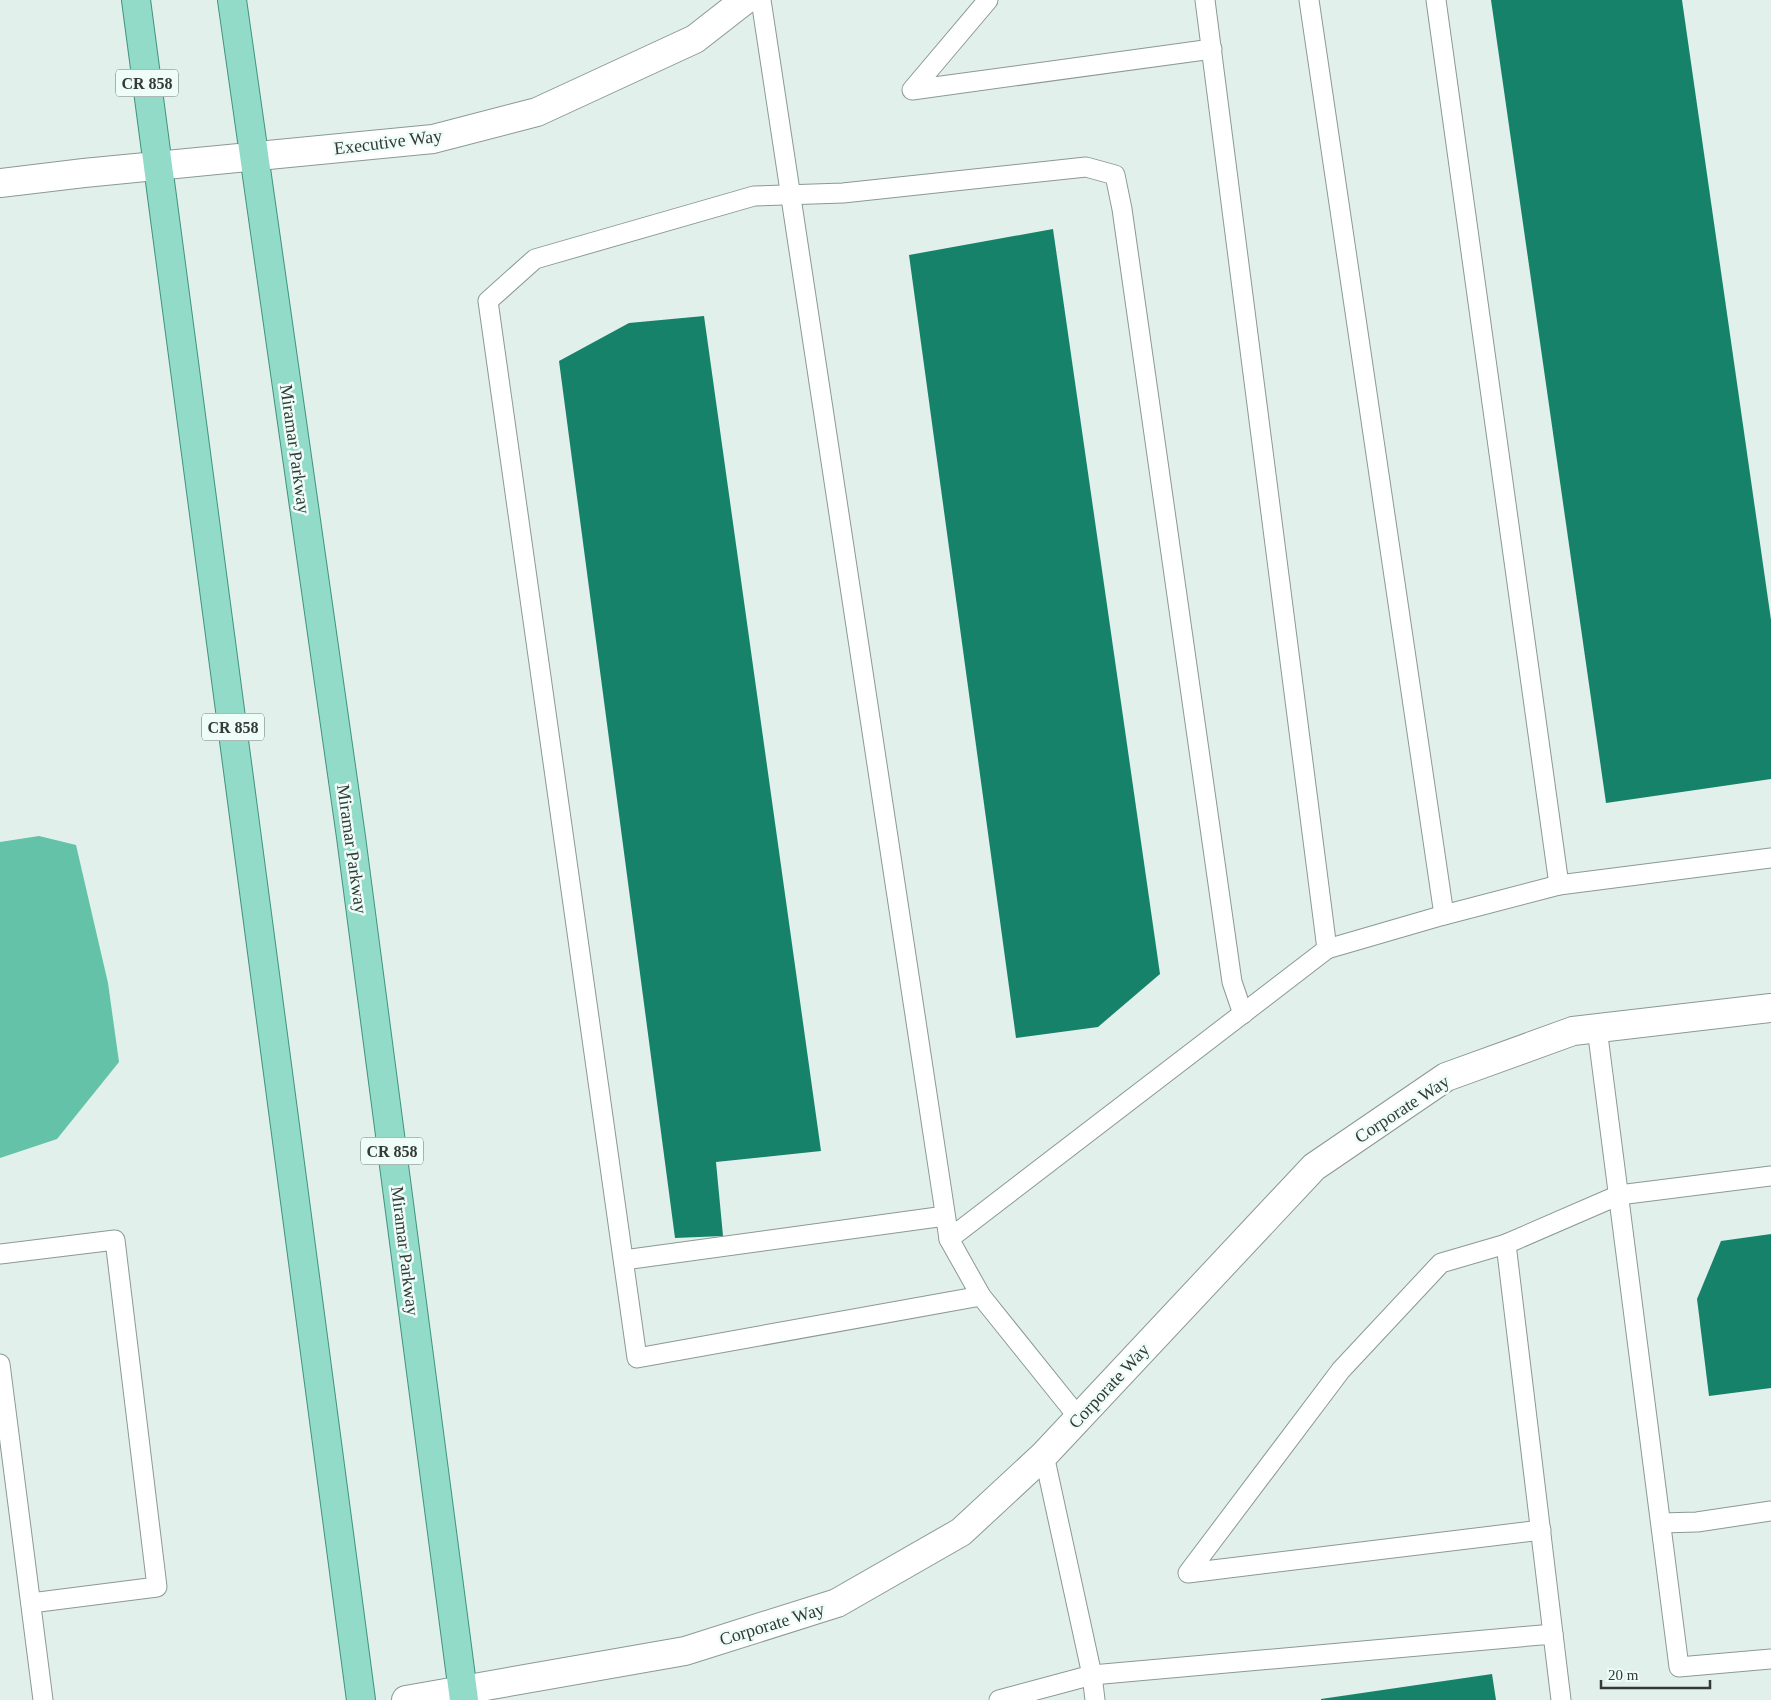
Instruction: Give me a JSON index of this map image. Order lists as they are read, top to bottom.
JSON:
{
  "streets": {
    "main road": ["CR 858", "Miramar Parkway"],
    "street": ["Executive Way", "Corporate Way"]
  },
  "crossings": [
    ["CR 858", "Executive Way"],
    ["Executive Way", "Miramar Parkway"],
    ["Miramar Parkway", "Corporate Way"]
  ],
  "scale_bar": "20 m"
}
